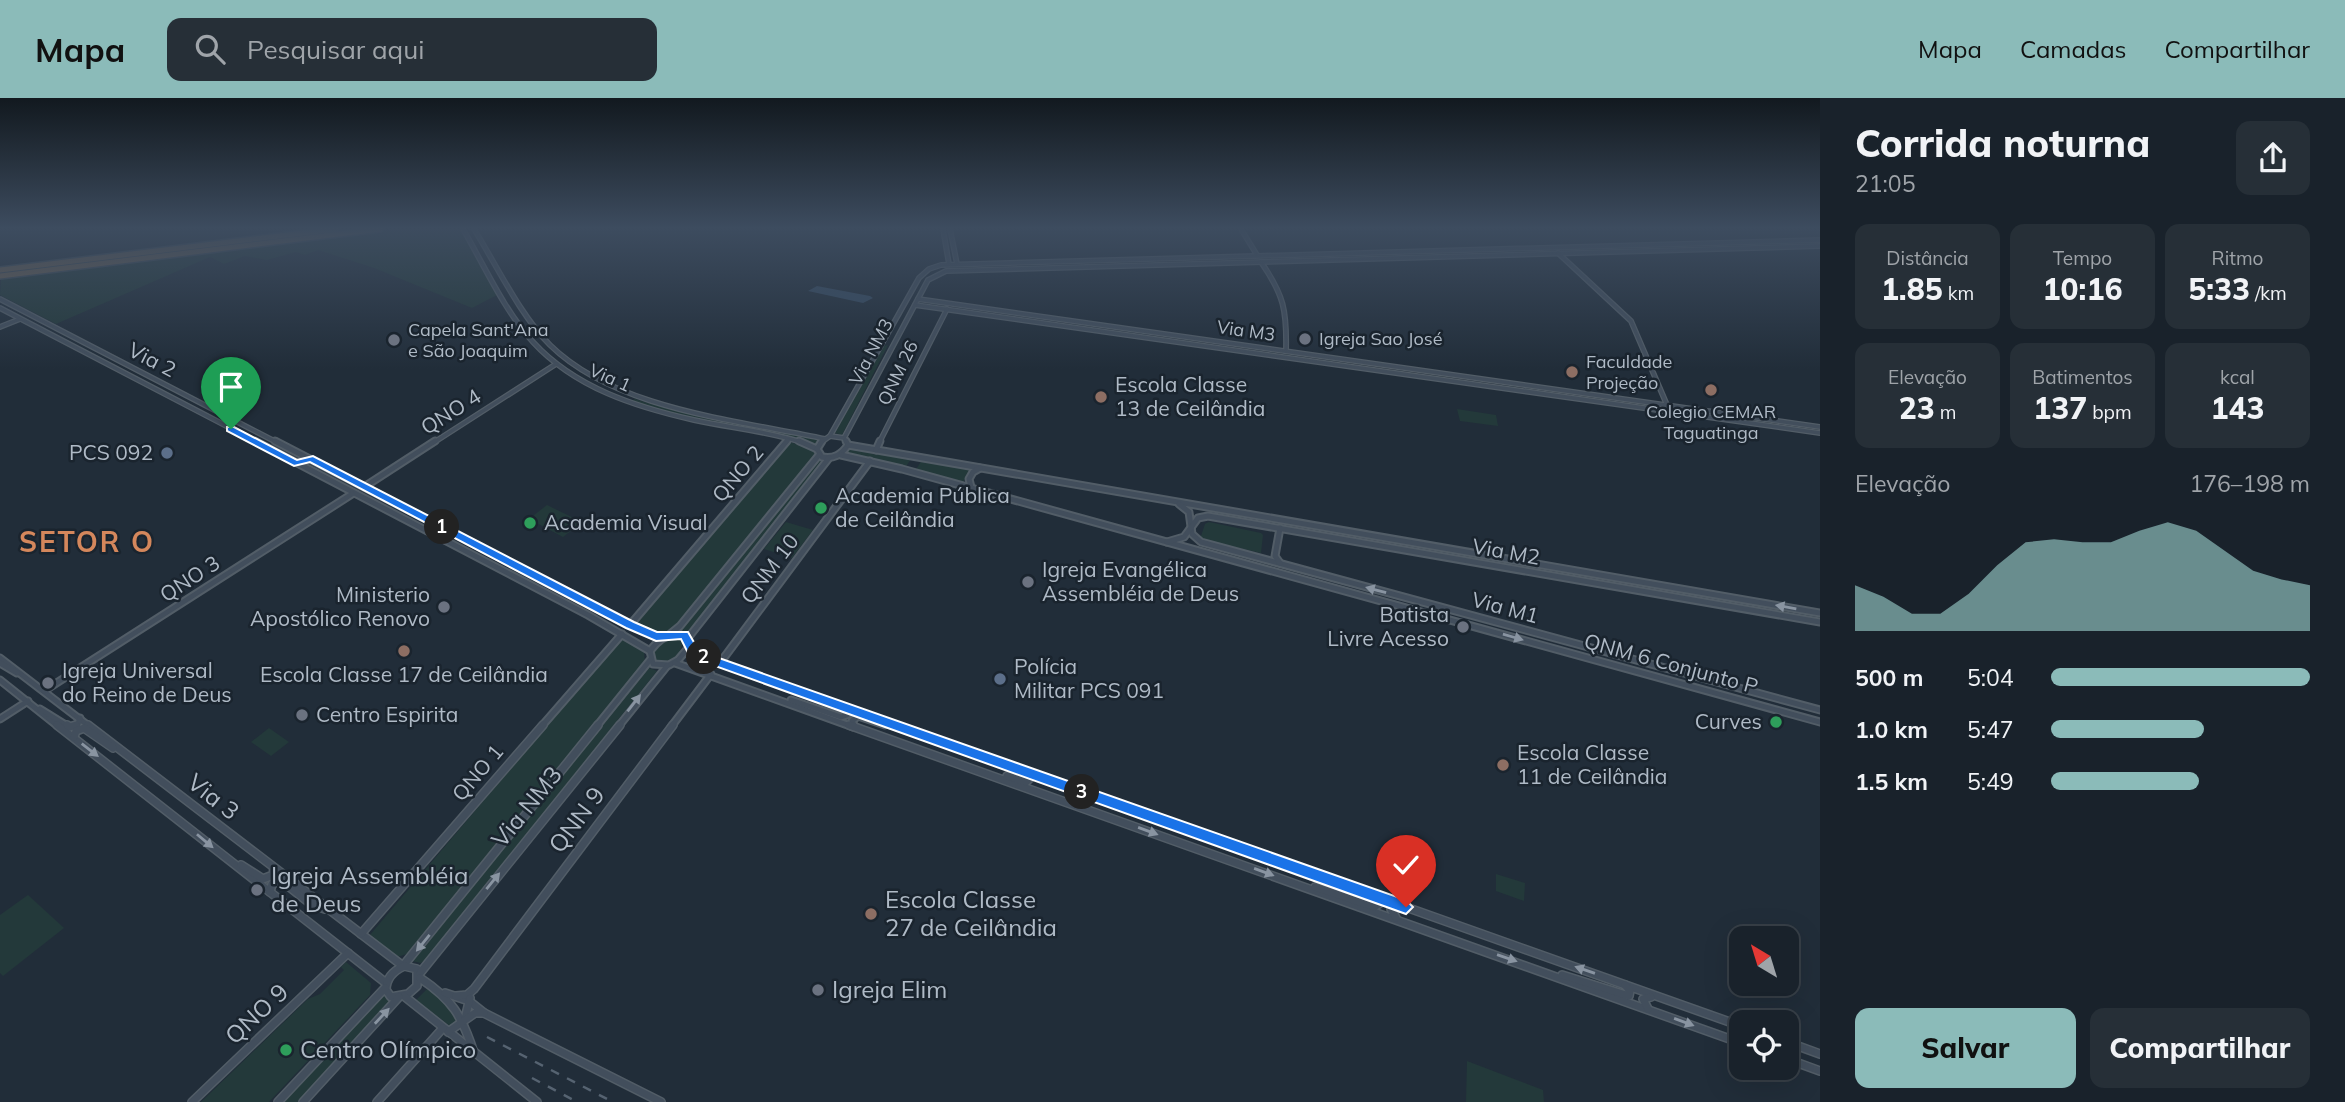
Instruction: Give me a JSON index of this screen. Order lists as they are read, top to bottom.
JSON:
{
  "streets": {
    "main road": [
      "Via M3",
      "Via NM3",
      "Via 2",
      "QNM 26",
      "Via 1",
      "QNO 4",
      "QNO 2",
      "Via M2",
      "QNM 10",
      "QNO 3",
      "Via M1",
      "QNM 6 Conjunto P",
      "QNO 1",
      "Via 3",
      "QNN 9",
      "QNO 9"
    ]
  },
  "crossings": [
    ["Via M3", "Via NM3"],
    ["Via M3", "QNM 26"],
    ["Via NM3", "Via 2"],
    ["Via NM3", "Via 1"],
    ["Via NM3", "Via 3"],
    ["Via 2", "QNO 4"],
    ["Via 2", "QNO 2"],
    ["Via 2", "QNO 3"],
    ["Via 2", "QNO 1"],
    ["Via 1", "QNO 4"],
    ["Via 1", "QNO 2"],
    ["Via M2", "Via M1"],
    ["QNO 3", "Via 3"],
    ["QNO 1", "Via 3"],
    ["Via 3", "QNO 9"]
  ],
  "one_way": ["QNM 6 Conjunto P"],
  "districts": ["SETOR O"],
  "places": [
    "Igreja Sao José",
    "Capela Sant'Ana e São Joaquim",
    "Faculdade Projeção",
    "Colegio CEMAR Taguatinga",
    "Escola Classe 13 de Ceilândia",
    "PCS 092",
    "Academia Pública de Ceilândia",
    "Academia Visual",
    "Igreja Evangélica Assembléia de Deus",
    "Ministerio Apostólico Renovo",
    "Batista Livre Acesso",
    "Escola Classe 17 de Ceilândia",
    "Polícia Militar PCS 091",
    "Igreja Universal do Reino de Deus",
    "Centro Espirita",
    "Curves",
    "Escola Classe 11 de Ceilândia",
    "Igreja Assembléia de Deus",
    "Escola Classe 27 de Ceilândia",
    "Igreja Elim",
    "Centro Olímpico"
  ],
  "north": "top left",
  "page": {
    "header": "Mapa",
    "search": "Pesquisar aqui",
    "nav": ["Mapa", "Camadas", "Compartilhar"],
    "heading": ["Corrida noturna", "21:05"],
    "stats": [
      ["Distância", "1.85 km"],
      ["Tempo", "10:16"],
      ["Ritmo", "5:33 /km"],
      ["Elevação", "23 m"],
      ["Batimentos", "137 bpm"],
      ["kcal", "143"]
    ],
    "chart": ["Elevação", "176–198 m"],
    "pins": ["1", "2", "3"],
    "list": [
      {
        "name": "500 m",
        "note": "5:04"
      },
      {
        "name": "1.0 km",
        "note": "5:47"
      },
      {
        "name": "1.5 km",
        "note": "5:49"
      }
    ],
    "buttons": ["Salvar", "Compartilhar"]
  }
}
